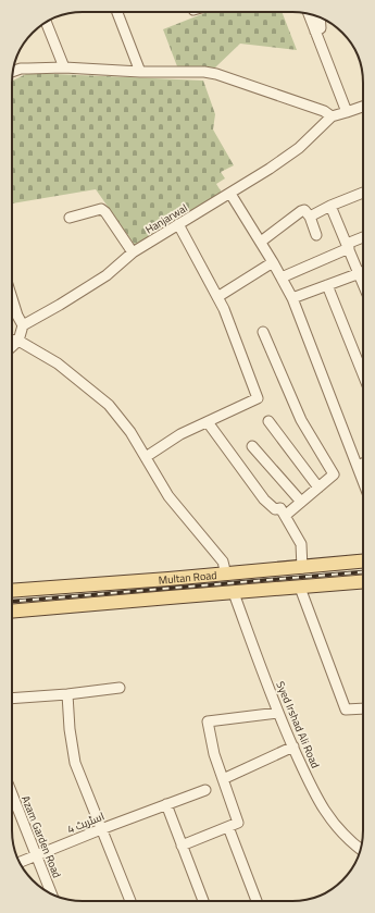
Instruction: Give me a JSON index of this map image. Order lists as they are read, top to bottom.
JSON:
{
  "streets": {
    "main road": ["Multan Road"],
    "street": [
      "Hanjarwal",
      "Syed Irshad Ali Road",
      "اسٹریٹ 4",
      "Azam Garden Road"
    ]
  },
  "crossings": [
    ["Multan Road", "Syed Irshad Ali Road"],
    ["اسٹریٹ 4", "Azam Garden Road"]
  ]
}
